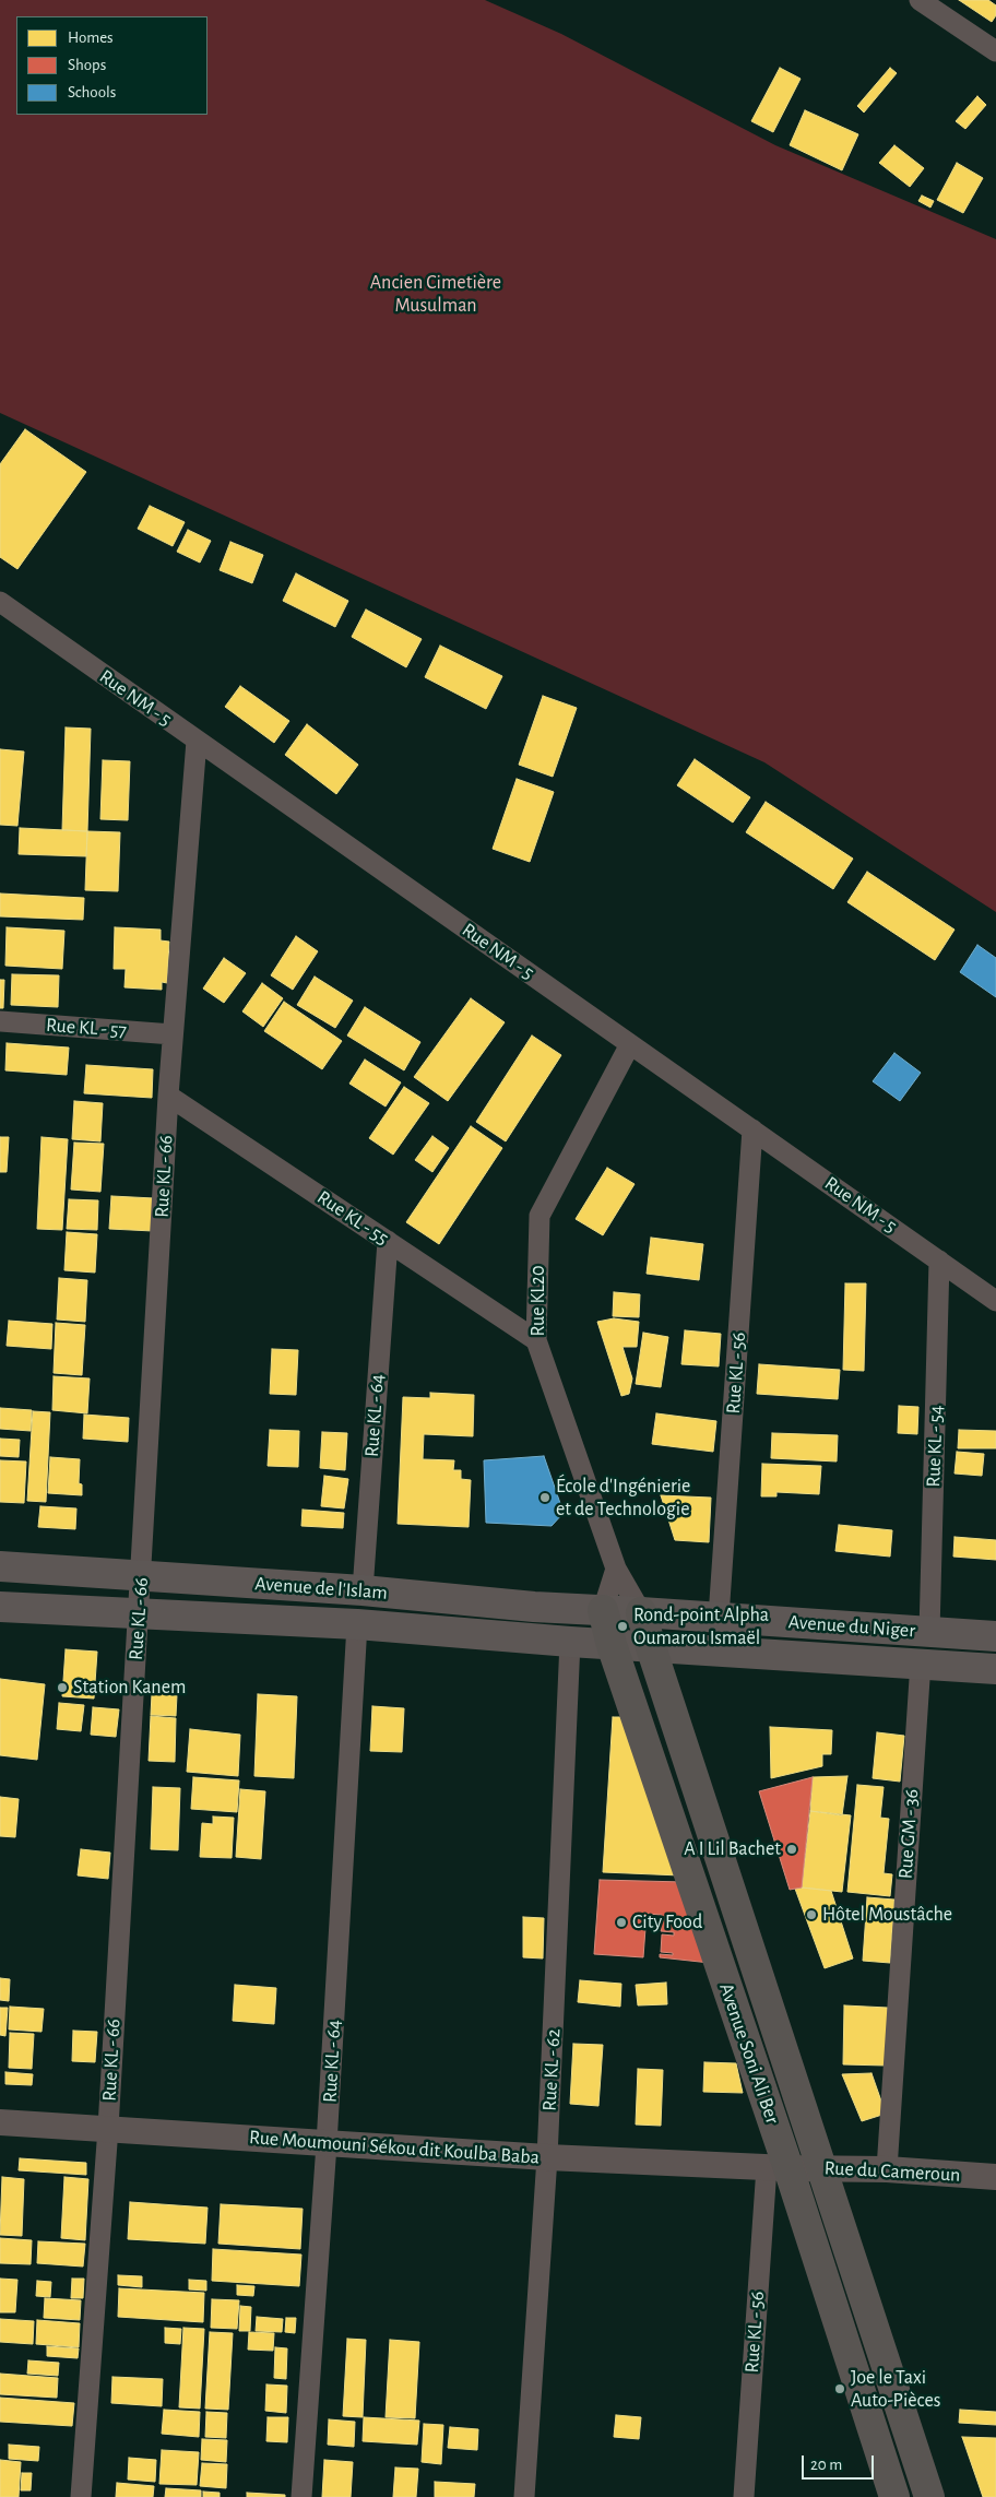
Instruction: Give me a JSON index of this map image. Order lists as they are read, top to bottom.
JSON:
{
  "streets": {
    "main road": ["Avenue de l'Islam", "Avenue du Niger", "Avenue Soni Ali Ber"],
    "street": [
      "Rue NM - 5",
      "Rue KL - 57",
      "Rue KL - 66",
      "Rue KL - 55",
      "Rue KL20",
      "Rue KL - 56",
      "Rue KL - 64",
      "Rue KL - 54",
      "Rue GM - 36",
      "Rue KL - 62",
      "Rue Moumouni Sékou dit Koulba Baba",
      "Rue du Cameroun"
    ]
  },
  "crossings": [
    ["Rue NM - 5", "Rue KL - 66"],
    ["Rue NM - 5", "Rue KL20"],
    ["Rue NM - 5", "Rue KL - 56"],
    ["Rue NM - 5", "Rue KL - 54"],
    ["Rue KL - 57", "Rue KL - 66"],
    ["Rue KL - 66", "Rue KL - 55"],
    ["Rue KL - 66", "Avenue de l'Islam"],
    ["Rue KL - 66", "Rue Moumouni Sékou dit Koulba Baba"],
    ["Rue KL - 55", "Rue KL20"],
    ["Rue KL - 55", "Rue KL - 64"],
    ["Rue KL20", "Avenue de l'Islam"],
    ["Rue KL20", "Avenue du Niger"],
    ["Rue KL20", "Avenue Soni Ali Ber"],
    ["Rue KL - 56", "Avenue du Niger"],
    ["Rue KL - 56", "Avenue Soni Ali Ber"],
    ["Rue KL - 56", "Rue Moumouni Sékou dit Koulba Baba"],
    ["Rue KL - 56", "Rue du Cameroun"],
    ["Rue KL - 64", "Avenue de l'Islam"],
    ["Rue KL - 64", "Rue Moumouni Sékou dit Koulba Baba"],
    ["Rue KL - 54", "Avenue du Niger"],
    ["Avenue de l'Islam", "Avenue du Niger"],
    ["Avenue de l'Islam", "Avenue Soni Ali Ber"],
    ["Avenue de l'Islam", "Rue KL - 62"],
    ["Avenue du Niger", "Rue GM - 36"],
    ["Avenue du Niger", "Avenue Soni Ali Ber"],
    ["Rue GM - 36", "Rue du Cameroun"],
    ["Avenue Soni Ali Ber", "Rue Moumouni Sékou dit Koulba Baba"],
    ["Avenue Soni Ali Ber", "Rue du Cameroun"],
    ["Rue KL - 62", "Rue Moumouni Sékou dit Koulba Baba"],
    ["Rue Moumouni Sékou dit Koulba Baba", "Rue du Cameroun"]
  ],
  "parks": ["Ancien Cimetière Musulman"],
  "places": [
    "École d'Ingénierie et de Technologie",
    "Rond-point Alpha Oumarou Ismaël",
    "Station Kanem",
    "A I Lil Bachet",
    "Hôtel Moustâche",
    "City Food",
    "Joe le Taxi Auto-Pièces"
  ],
  "legend": ["Homes", "Shops", "Schools"],
  "scale_bar": "20 m"
}
